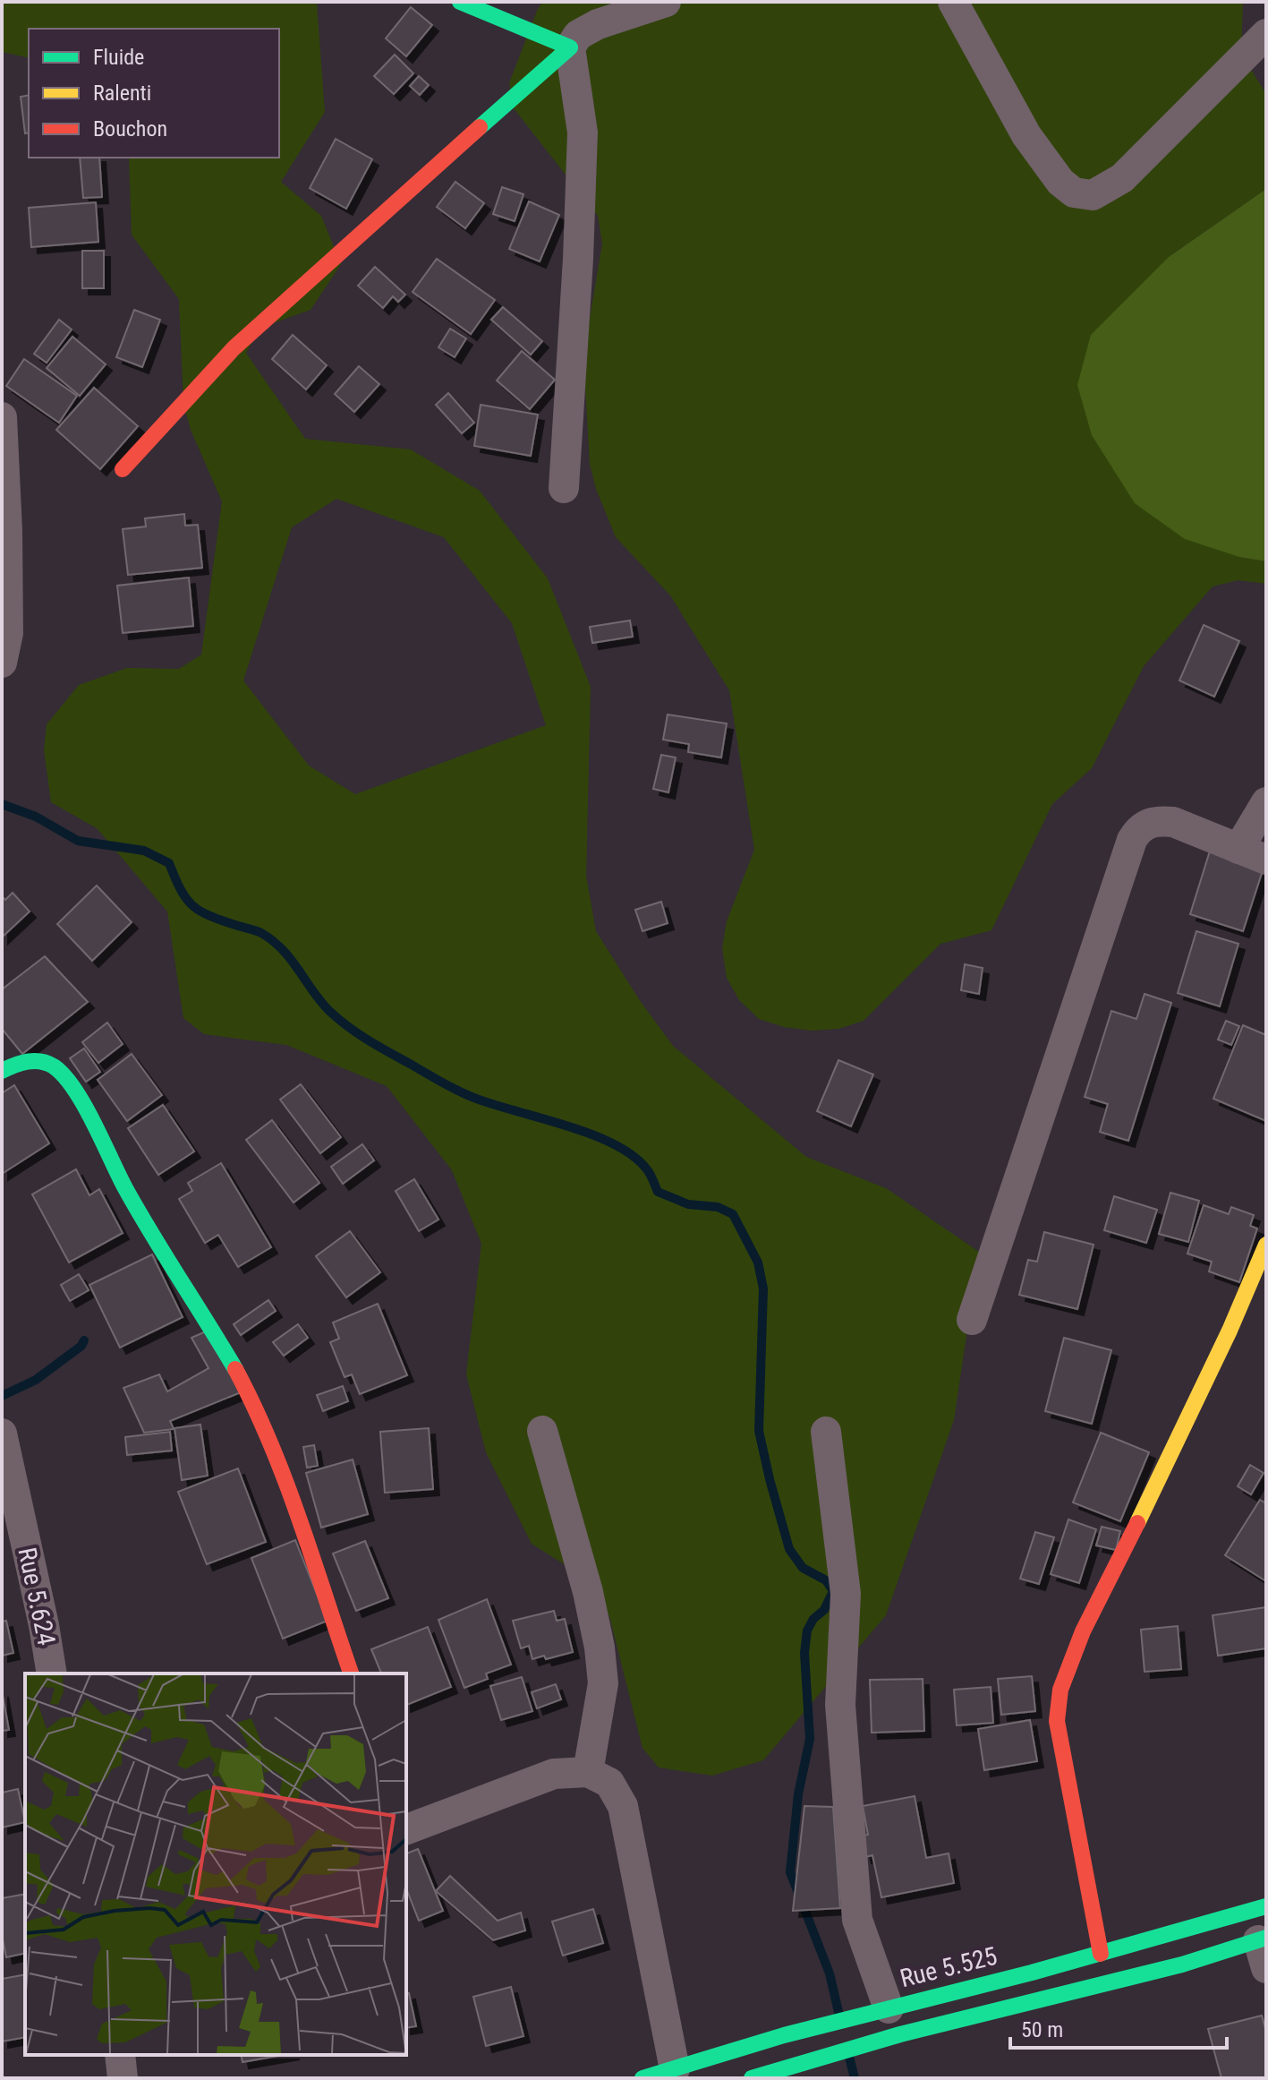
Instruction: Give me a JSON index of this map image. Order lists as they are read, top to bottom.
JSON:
{
  "streets": {
    "street": ["Rue 5.624", "Rue 5.525"]
  },
  "legend": ["Fluide", "Ralenti", "Bouchon"],
  "scale_bar": "50 m"
}
